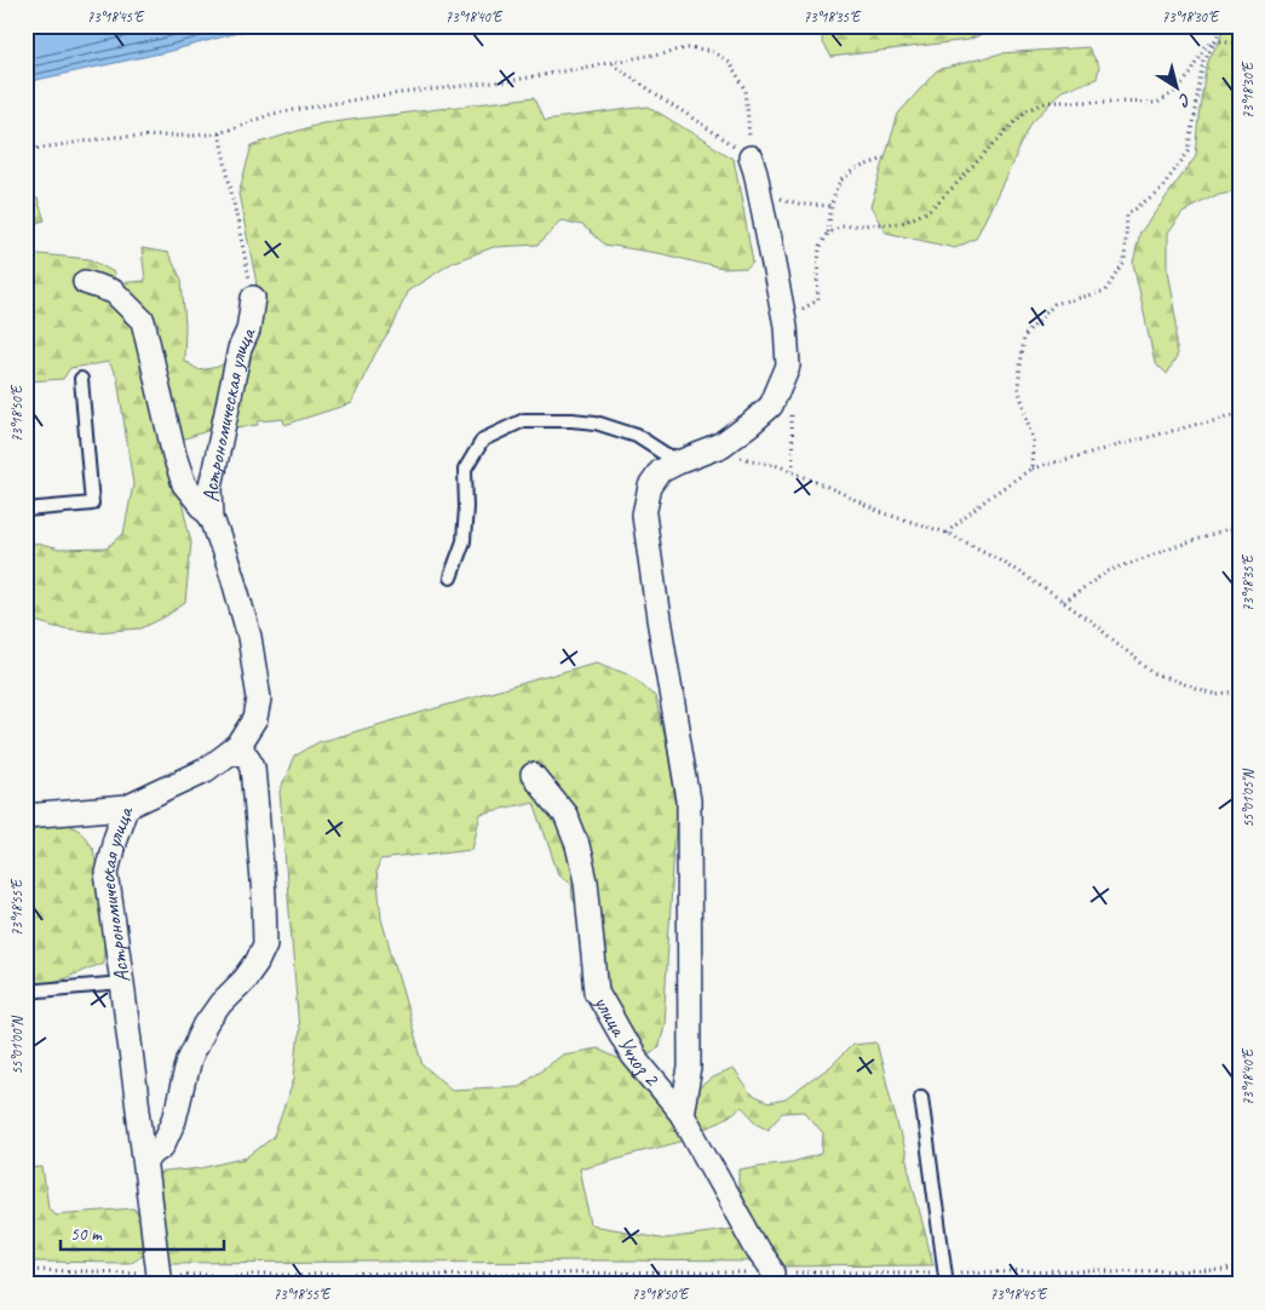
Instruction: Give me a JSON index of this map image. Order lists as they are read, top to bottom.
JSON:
{
  "streets": {
    "street": ["Астрономическая улица", "улица Учхоз 2"]
  },
  "scale_bar": "50 m",
  "north": "bottom right",
  "coordinates": [
    "73°18'45\"E",
    "73°18'40\"E",
    "73°18'35\"E",
    "73°18'30\"E",
    "73°18'50\"E",
    "55°01'05\"N",
    "73°18'55\"E",
    "55°01'00\"N"
  ]
}
